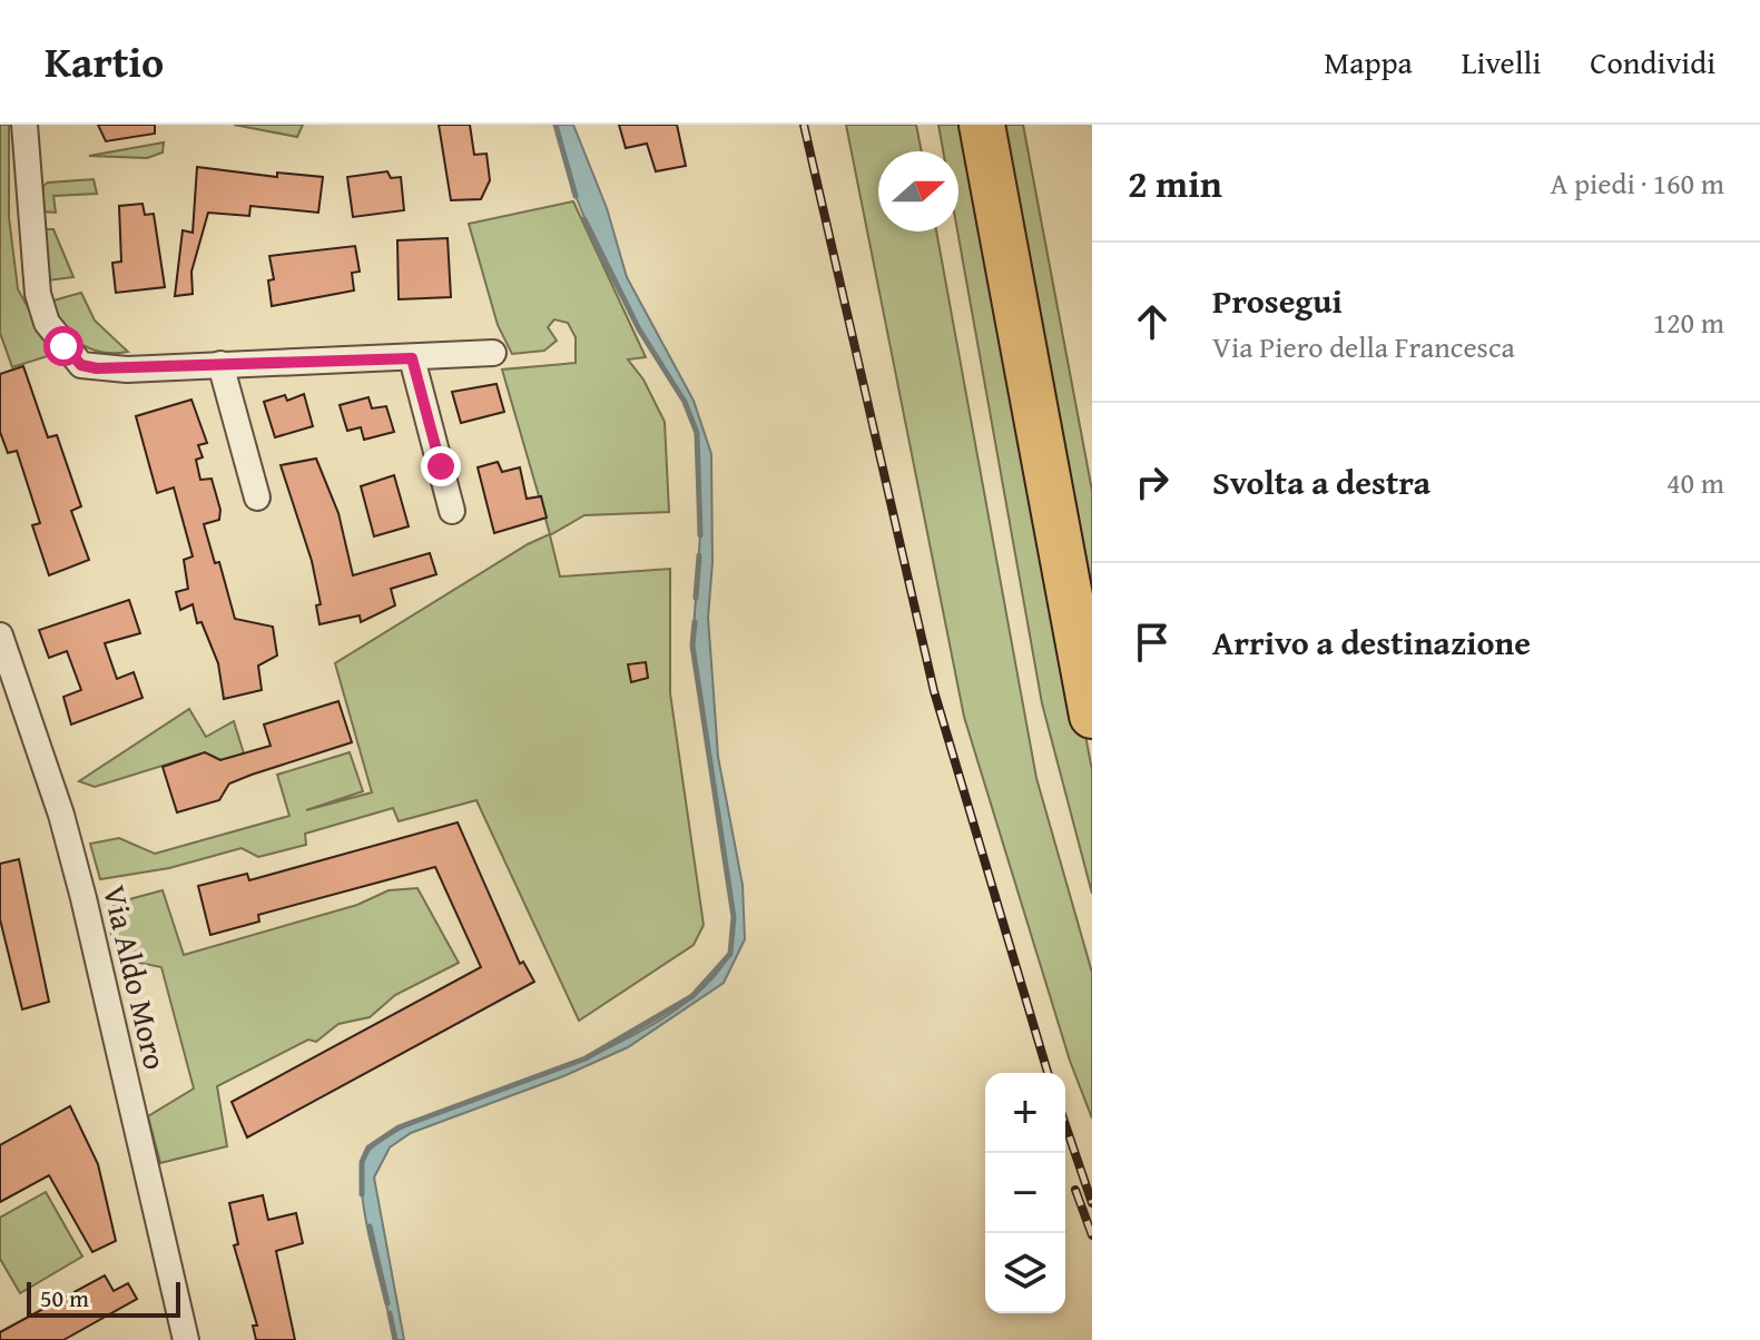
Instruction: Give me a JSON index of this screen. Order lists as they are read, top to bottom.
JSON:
{
  "streets": {
    "street": ["Via Aldo Moro"]
  },
  "scale_bar": "50 m",
  "north": "right",
  "page": {
    "header": "Kartio",
    "nav": ["Mappa", "Livelli", "Condividi"],
    "heading": ["2 min", "A piedi · 160 m"],
    "list": [
      ["Prosegui", "Via Piero della Francesca", "120 m"],
      ["Svolta a destra", "40 m"],
      "Arrivo a destinazione"
    ],
    "map_buttons": ["+", "−"],
    "scale": "50 m"
  }
}
